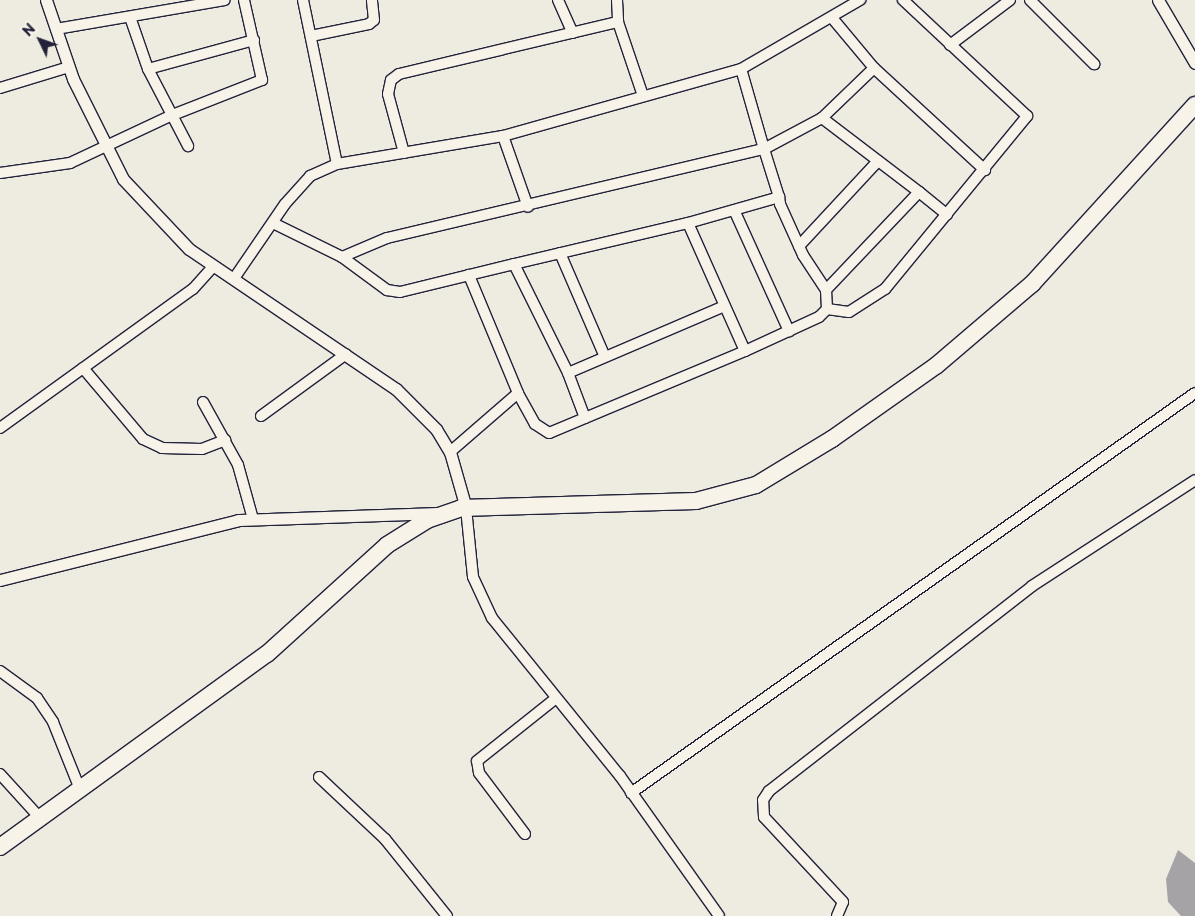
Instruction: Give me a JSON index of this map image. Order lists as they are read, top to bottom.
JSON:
{
  "north": "top left"
}
